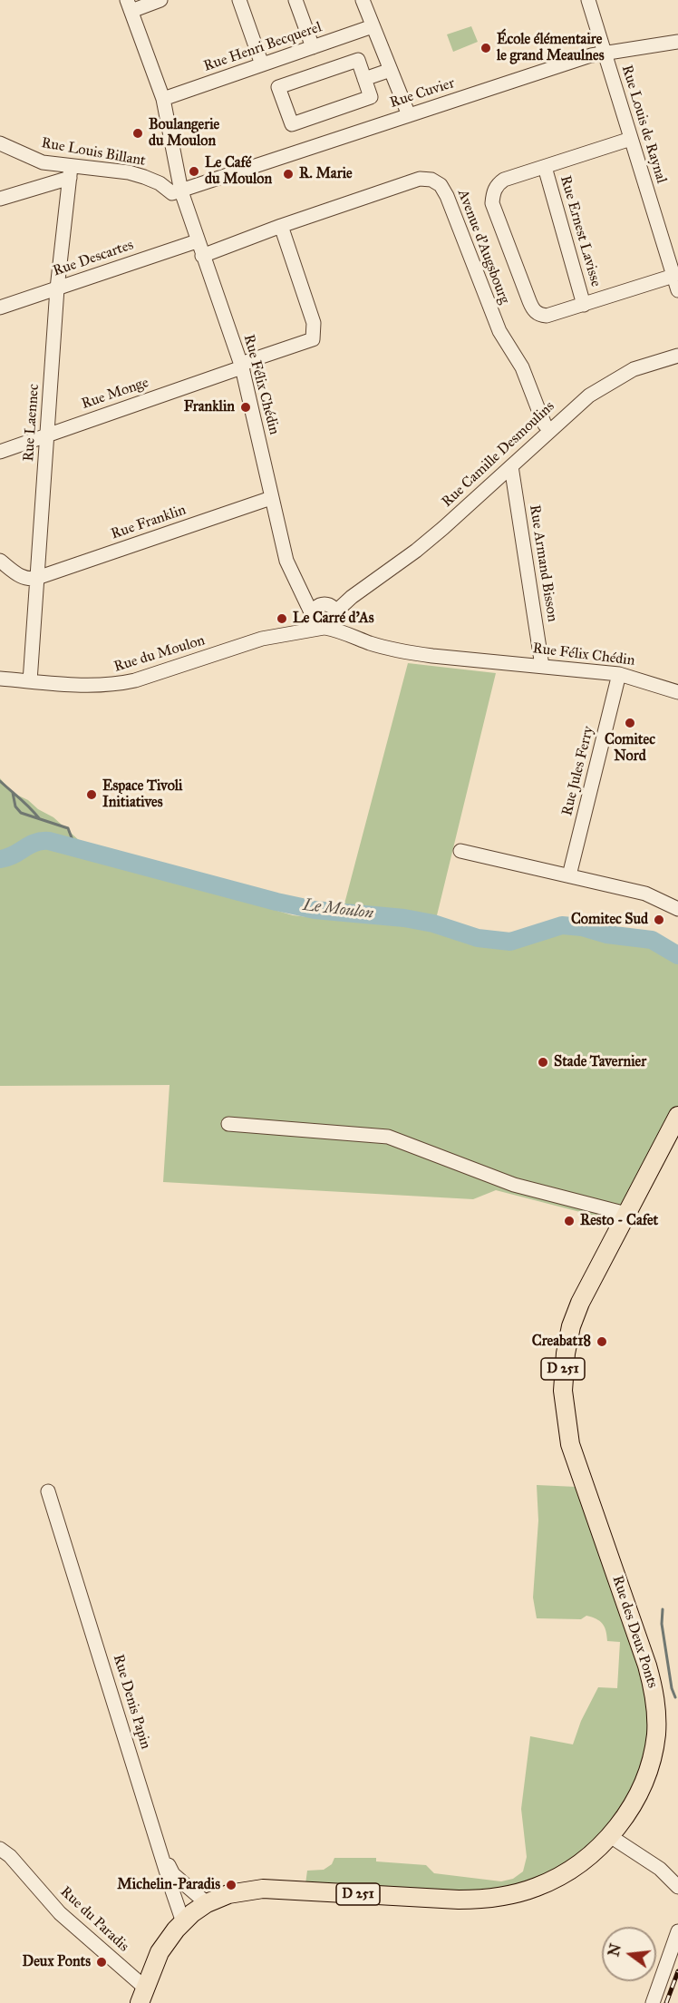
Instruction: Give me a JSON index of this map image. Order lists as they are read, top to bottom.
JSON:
{
  "streets": {
    "main road": ["D 251", "Rue des Deux Ponts"],
    "street": [
      "Rue Henri Becquerel",
      "Rue Cuvier",
      "Rue Louis de Raynal",
      "Rue Louis Billant",
      "Rue Ernest Lavisse",
      "Avenue d'Augsbourg",
      "Rue Descartes",
      "Rue Félix Chédin",
      "Rue Monge",
      "Rue Laennec",
      "Rue Camille Desmoulins",
      "Rue Franklin",
      "Rue Armand Bisson",
      "Rue du Moulon",
      "Rue Jules Ferry",
      "Rue Denis Papin",
      "Rue du Paradis"
    ]
  },
  "crossings": [
    ["Rue Henri Becquerel", "Rue Félix Chédin"],
    ["Rue Cuvier", "Rue Louis de Raynal"],
    ["Rue Cuvier", "Rue Louis Billant"],
    ["Rue Cuvier", "Rue Félix Chédin"],
    ["Rue Louis Billant", "Rue Félix Chédin"],
    ["Rue Louis Billant", "Rue Laennec"],
    ["Avenue d'Augsbourg", "Rue Félix Chédin"],
    ["Avenue d'Augsbourg", "Rue Monge"],
    ["Avenue d'Augsbourg", "Rue Camille Desmoulins"],
    ["Rue Descartes", "Rue Félix Chédin"],
    ["Rue Descartes", "Rue Laennec"],
    ["Rue Félix Chédin", "Rue Monge"],
    ["Rue Félix Chédin", "Rue Camille Desmoulins"],
    ["Rue Félix Chédin", "Rue Franklin"],
    ["Rue Félix Chédin", "Rue Armand Bisson"],
    ["Rue Félix Chédin", "Rue du Moulon"],
    ["Rue Félix Chédin", "Rue Jules Ferry"],
    ["Rue Monge", "Rue Laennec"],
    ["Rue Laennec", "Rue Franklin"],
    ["Rue Laennec", "Rue du Moulon"],
    ["Rue Camille Desmoulins", "Rue Armand Bisson"],
    ["Rue Camille Desmoulins", "Rue du Moulon"],
    ["Rue des Deux Ponts", "Rue Denis Papin"],
    ["Rue des Deux Ponts", "Rue du Paradis"]
  ],
  "water": ["Le Moulon"],
  "places": [
    "École élémentaire le grand Meaulnes",
    "Boulangerie du Moulon",
    "Le Café du Moulon",
    "R. Marie",
    "Franklin",
    "Le Carré d'As",
    "Comitec Nord",
    "Espace Tivoli Initiatives",
    "Comitec Sud",
    "Stade Tavernier",
    "Resto - Cafet",
    "Creabat18",
    "Michelin-Paradis",
    "Deux Ponts"
  ],
  "north": "left"
}
